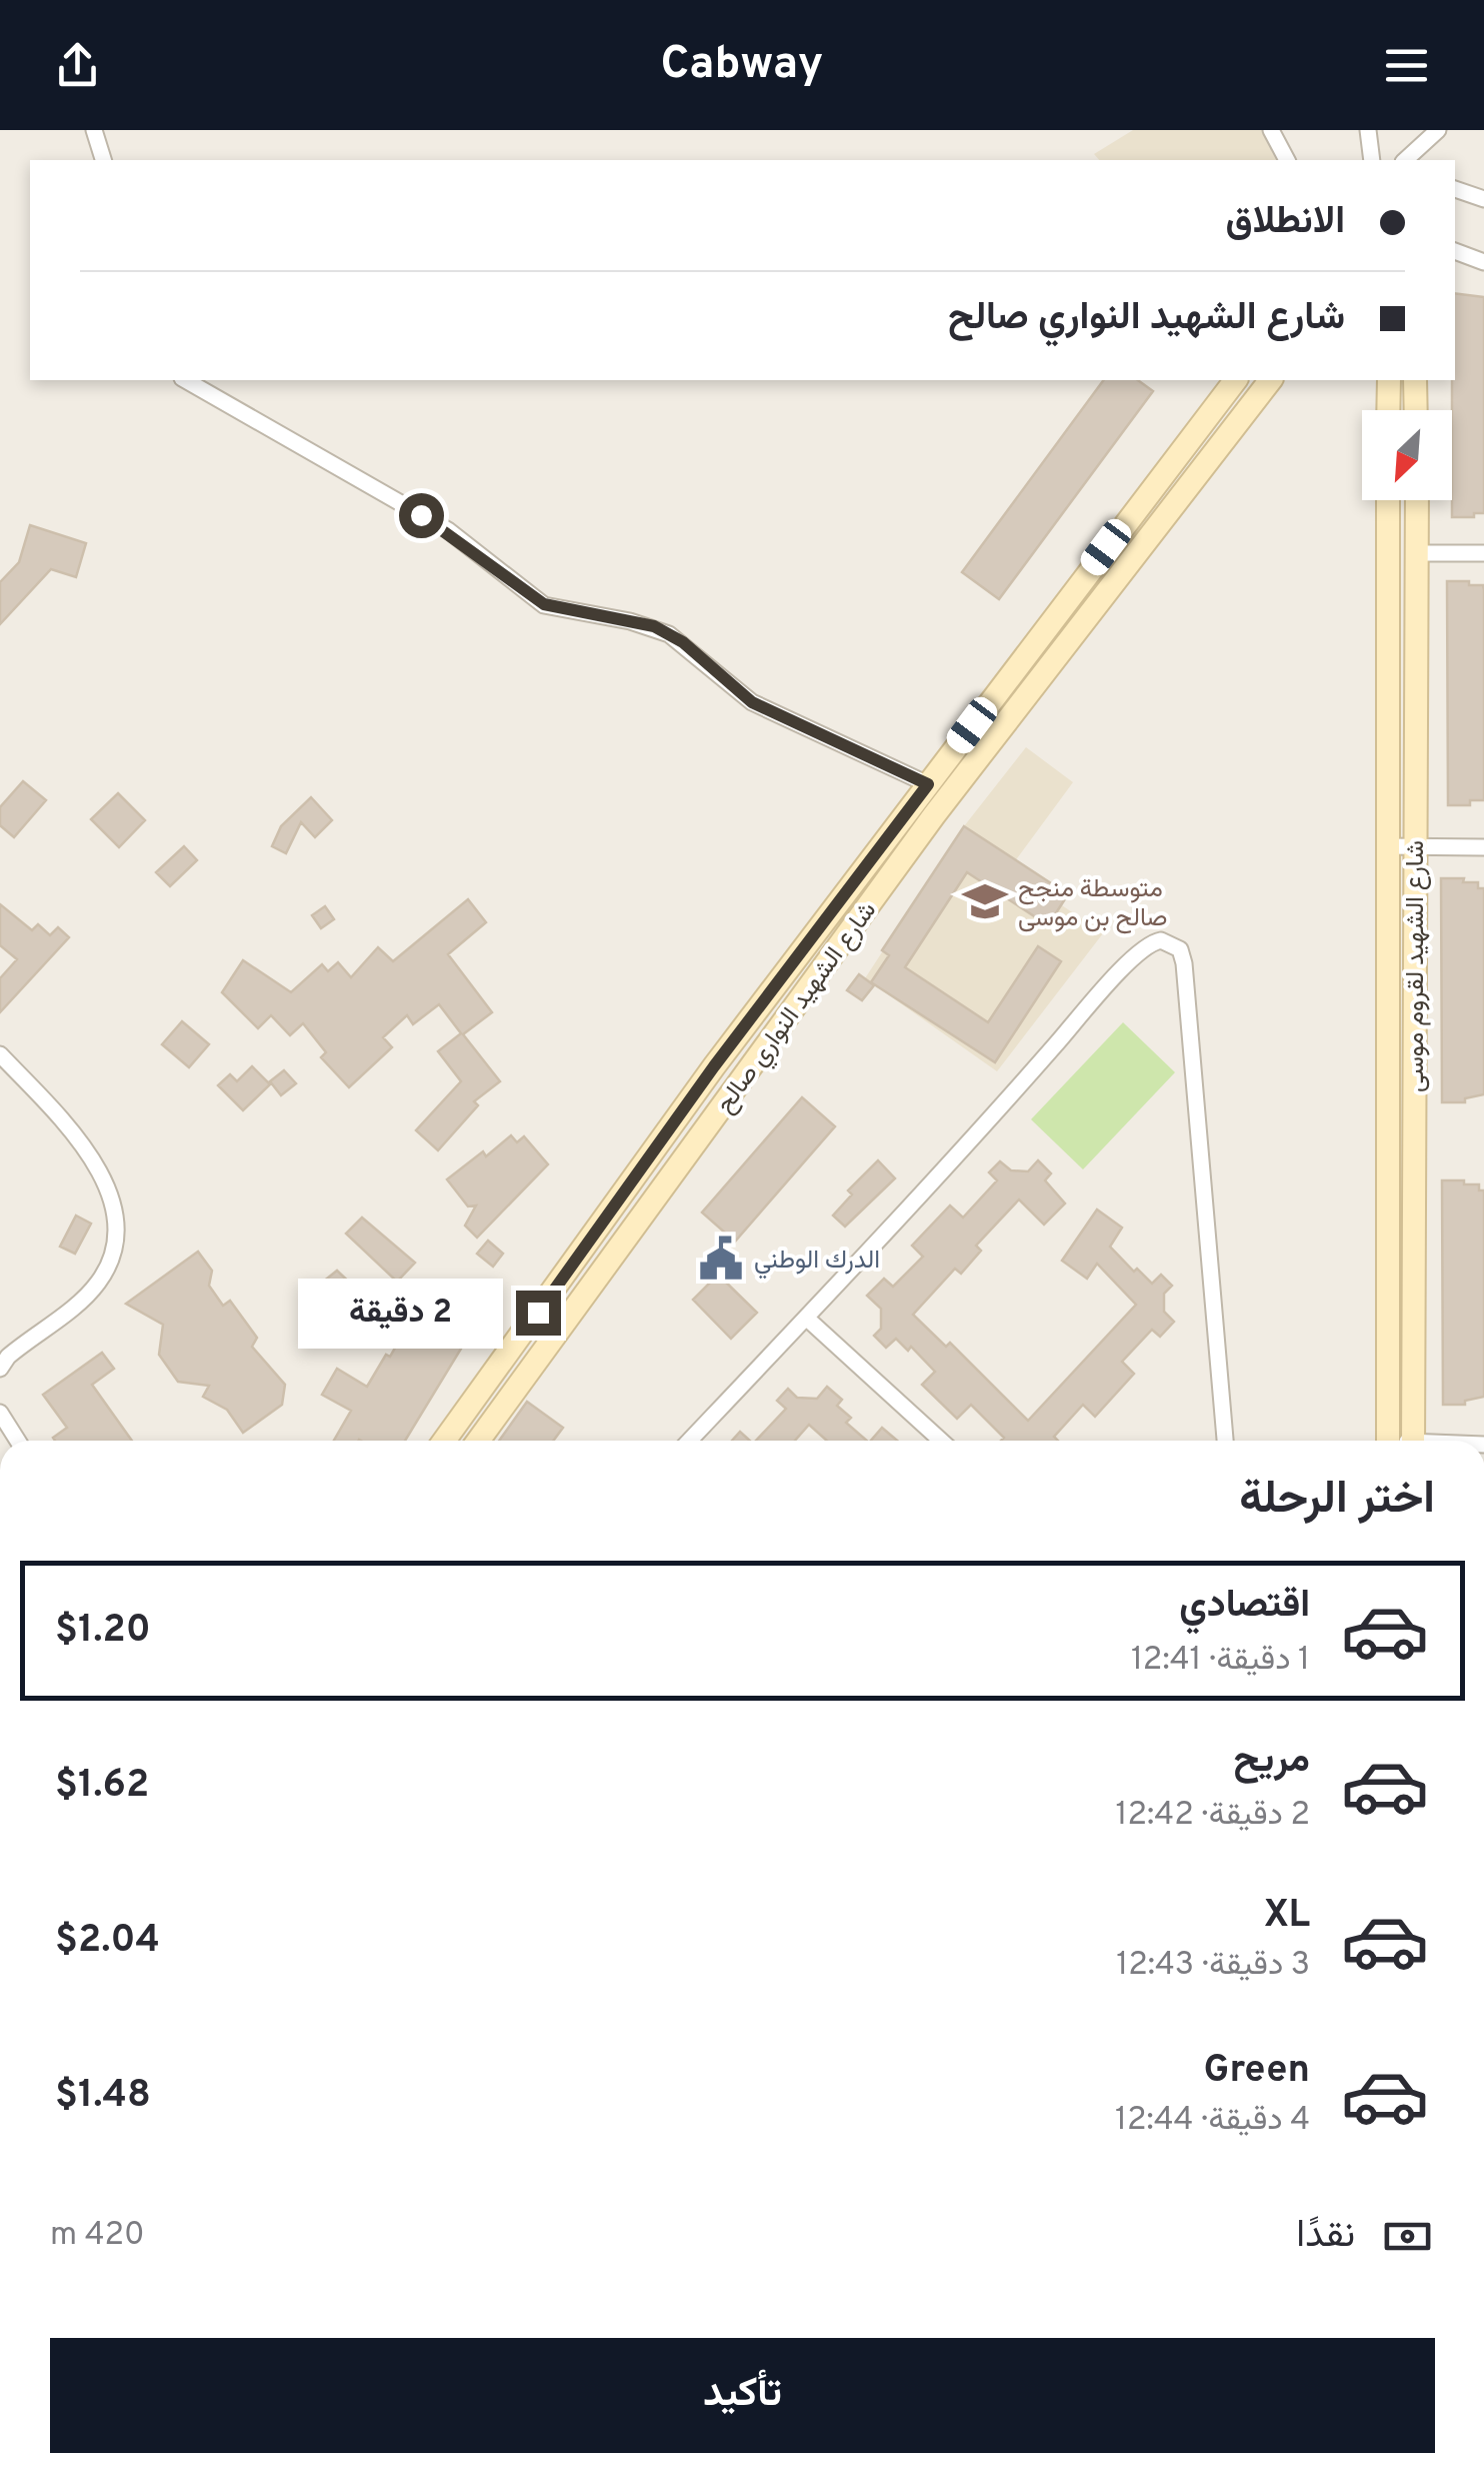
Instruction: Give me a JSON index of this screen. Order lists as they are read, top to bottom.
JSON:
{
  "streets": {
    "street": ["شارع الشهيد لقروم موسى", "شارع الشهيد النواري صالح"]
  },
  "places": {
    "school or university": ["متوسطة منجح صالح بن موسى"],
    "public building": ["الدرك الوطني"]
  },
  "north": "bottom left",
  "page": {
    "header": "Cabway",
    "banner": ["الانطلاق", "شارع الشهيد النواري صالح"],
    "bubble": "2 دقيقة",
    "heading": "اختر الرحلة",
    "list": [
      {
        "name": "اقتصادي",
        "note": "1 دقيقة · 12:41",
        "value": "$1.20"
      },
      {
        "name": "مريح",
        "note": "2 دقيقة · 12:42",
        "value": "$1.62"
      },
      {
        "name": "XL",
        "note": "3 دقيقة · 12:43",
        "value": "$2.04"
      },
      {
        "name": "Green",
        "note": "4 دقيقة · 12:44",
        "value": "$1.48"
      }
    ],
    "pay": ["نقدًا", "420 m"],
    "buttons": "تأكيد"
  }
}
